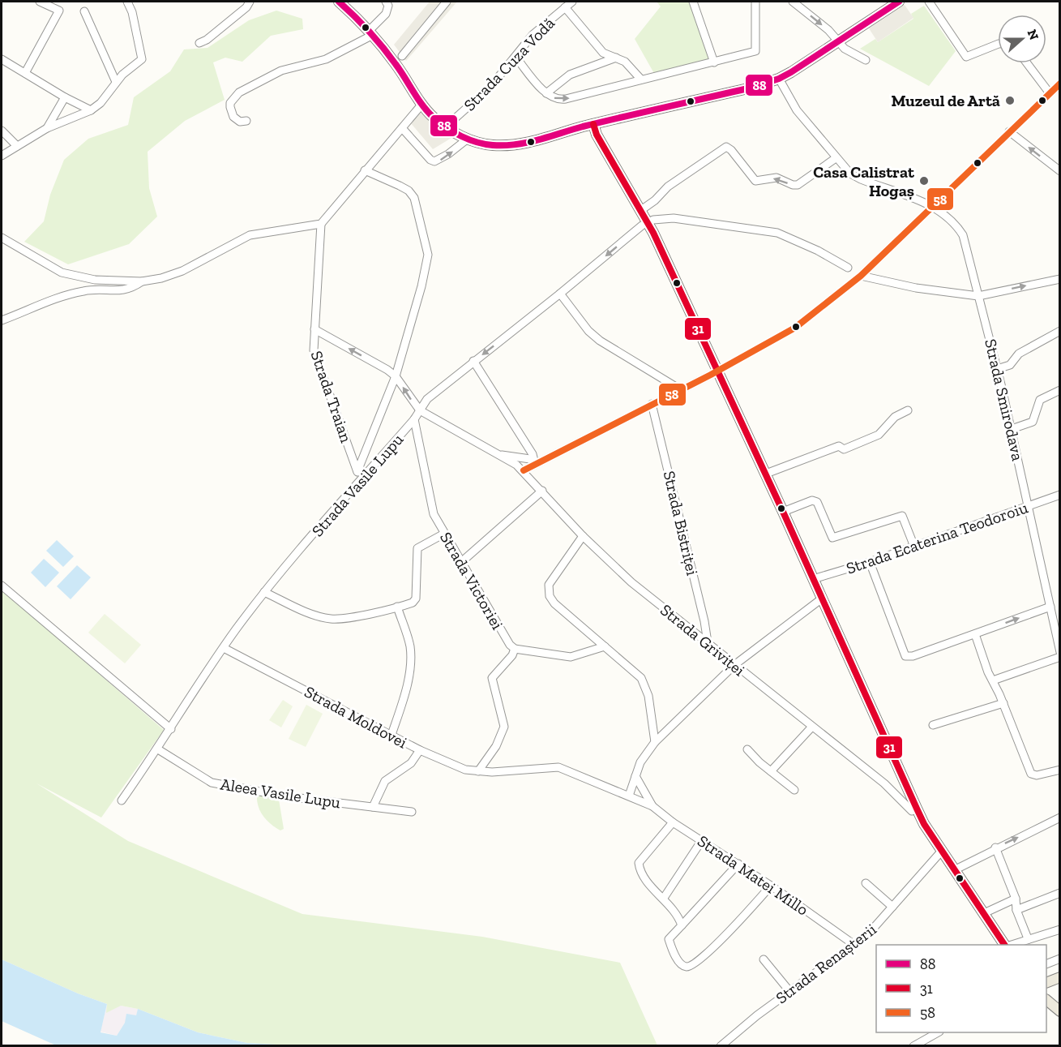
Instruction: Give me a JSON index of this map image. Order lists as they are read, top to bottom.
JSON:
{
  "streets": {
    "street": [
      "Strada Cuza Vodă",
      "Strada Traian",
      "Strada Smirodava",
      "Strada Vasile Lupu",
      "Strada Bistriței",
      "Strada Ecaterina Teodoroiu",
      "Strada Victoriei",
      "Strada Griviței",
      "Strada Moldovei",
      "Aleea Vasile Lupu",
      "Strada Matei Millo",
      "Strada Renașterii"
    ]
  },
  "crossings": [
    ["Strada Traian", "Strada Vasile Lupu"],
    ["Strada Traian", "Strada Griviței"],
    ["Strada Smirodava", "Strada Ecaterina Teodoroiu"],
    ["Strada Vasile Lupu", "Strada Victoriei"],
    ["Strada Vasile Lupu", "Strada Griviței"],
    ["Strada Vasile Lupu", "Strada Moldovei"],
    ["Strada Vasile Lupu", "Aleea Vasile Lupu"],
    ["Strada Bistriței", "Strada Griviței"],
    ["Strada Moldovei", "Strada Matei Millo"],
    ["Strada Matei Millo", "Strada Renașterii"]
  ],
  "places": ["Muzeul de Artă", "Casa Calistrat Hogaș"],
  "lines": ["transit line 88", "transit line 58", "transit line 31"],
  "legend": ["88", "31", "58"],
  "north": "right"
}
